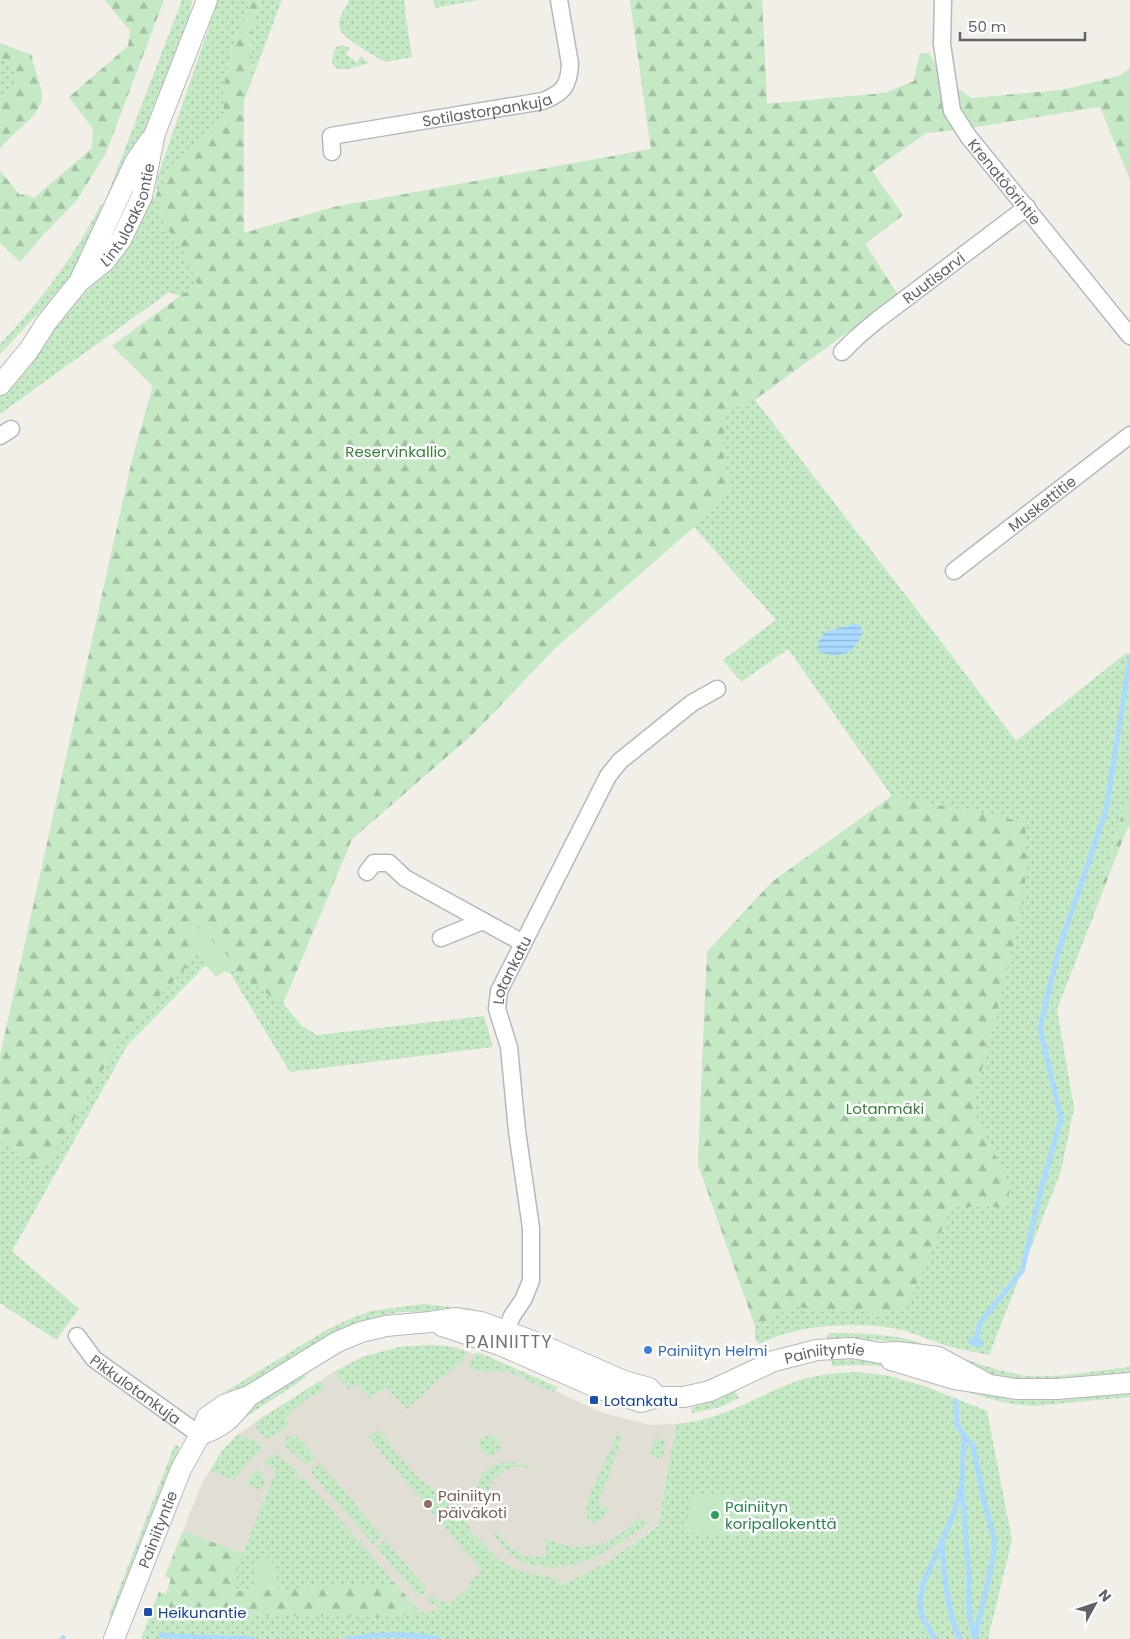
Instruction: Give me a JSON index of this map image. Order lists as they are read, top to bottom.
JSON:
{
  "streets": {
    "street": [
      "Sotilastorpankuja",
      "Krenatöörintie",
      "Lintulaaksontie",
      "Ruutisarvi",
      "Muskettitie",
      "Lotankatu",
      "Painiityntie",
      "Pikkulotankuja"
    ]
  },
  "crossings": [
    ["Krenatöörintie", "Ruutisarvi"],
    ["Lotankatu", "Painiityntie"],
    ["Painiityntie", "Pikkulotankuja"]
  ],
  "districts": ["PAINIITTY"],
  "parks": ["Reservinkallio", "Lotanmäki"],
  "places": {
    "other": ["Painiityn Helmi", "Painiityn päiväkoti", "Painiityn koripallokenttä"],
    "transit": ["Lotankatu", "Heikunantie"]
  },
  "scale_bar": "50 m",
  "north": "top right"
}
